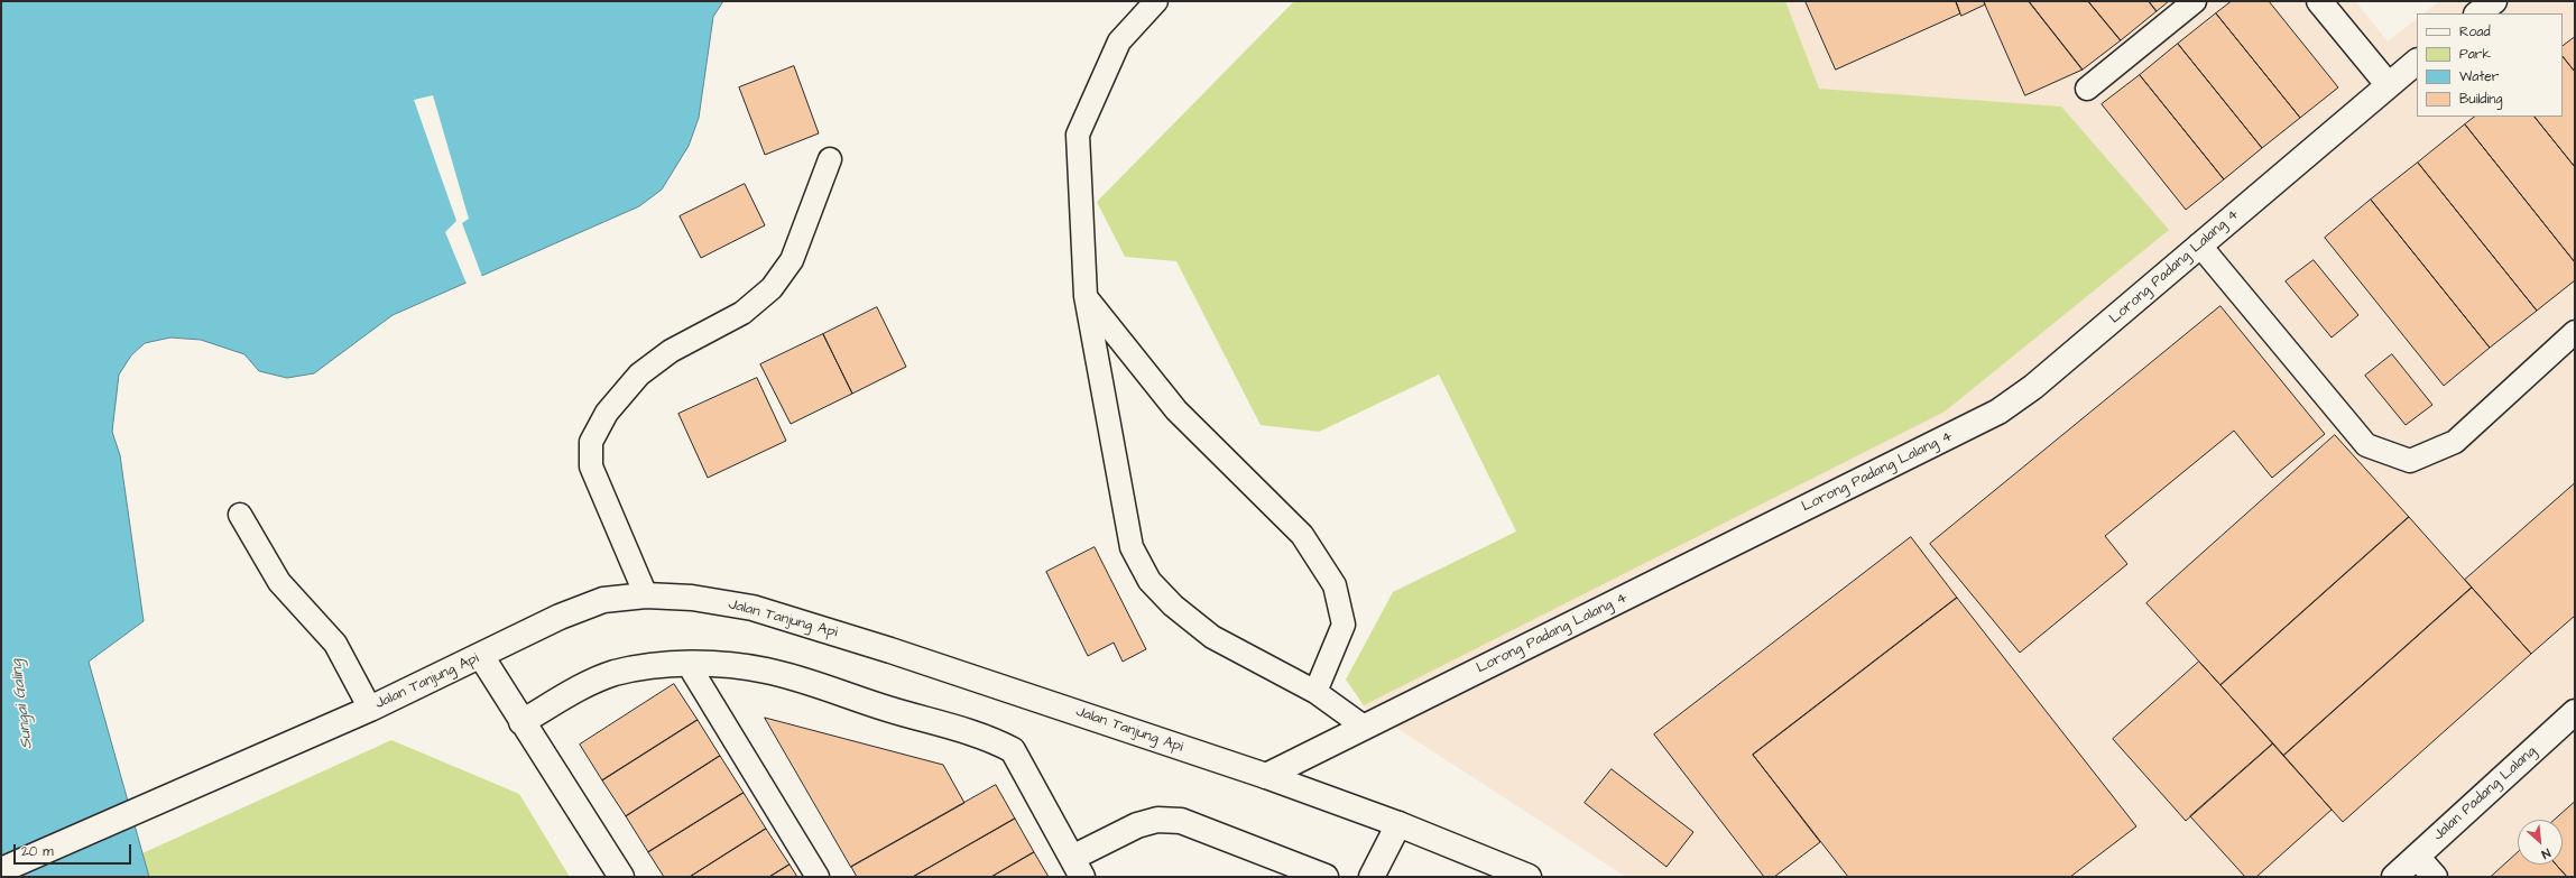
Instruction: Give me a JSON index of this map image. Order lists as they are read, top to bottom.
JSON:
{
  "streets": {
    "street": ["Lorong Padang Lalang 4", "Jalan Tanjung Api", "Jalan Padang Lalang"]
  },
  "crossings": [
    ["Lorong Padang Lalang 4", "Jalan Tanjung Api"]
  ],
  "water": ["Sungai Galing"],
  "legend": [
    "Road",
    "Park",
    "Water",
    "Building"
  ],
  "scale_bar": "20 m",
  "north": "bottom right"
}
